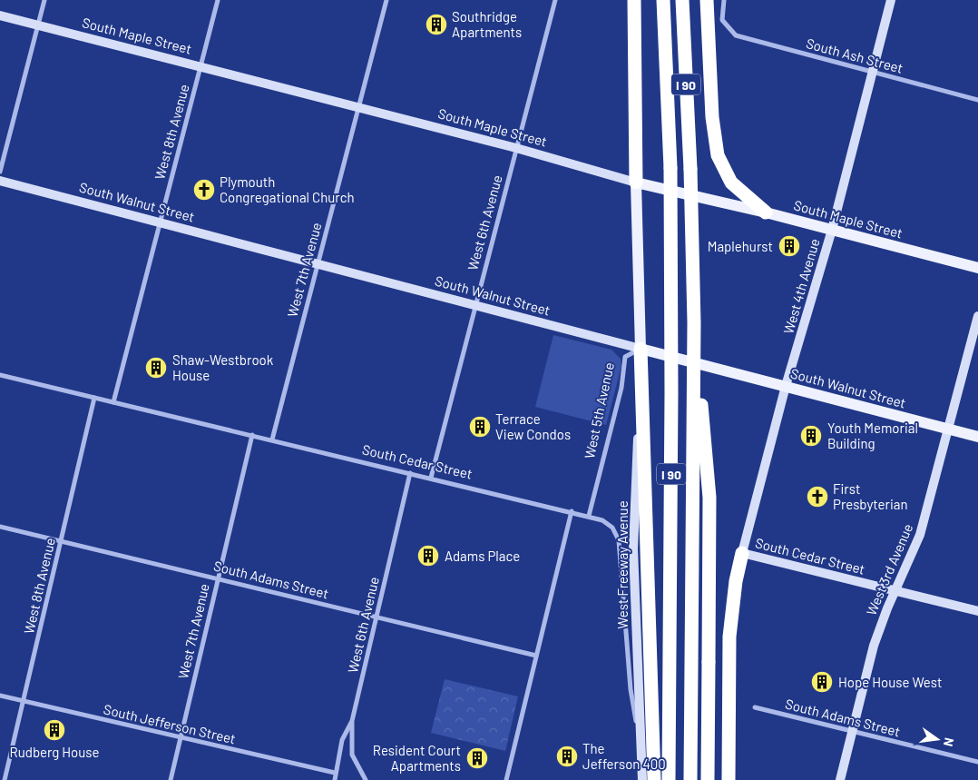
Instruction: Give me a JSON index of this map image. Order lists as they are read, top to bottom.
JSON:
{
  "streets": {
    "highway": ["I 90"],
    "main road": [
      "South Maple Street",
      "South Walnut Street",
      "West 4th Avenue",
      "South Cedar Street",
      "West Freeway Avenue",
      "West 3rd Avenue"
    ],
    "street": [
      "South Ash Street",
      "West 8th Avenue",
      "West 6th Avenue",
      "West 7th Avenue",
      "West 5th Avenue",
      "South Adams Street",
      "South Jefferson Street"
    ]
  },
  "crossings": [
    ["South Maple Street", "West 8th Avenue"],
    ["South Maple Street", "West 6th Avenue"],
    ["South Maple Street", "West 7th Avenue"],
    ["South Maple Street", "West 4th Avenue"],
    ["South Ash Street", "West 4th Avenue"],
    ["West 8th Avenue", "South Walnut Street"],
    ["West 8th Avenue", "South Cedar Street"],
    ["West 8th Avenue", "South Adams Street"],
    ["West 8th Avenue", "South Jefferson Street"],
    ["South Walnut Street", "West 6th Avenue"],
    ["South Walnut Street", "West 7th Avenue"],
    ["South Walnut Street", "West 4th Avenue"],
    ["South Walnut Street", "West 5th Avenue"],
    ["South Walnut Street", "West Freeway Avenue"],
    ["South Walnut Street", "West 3rd Avenue"],
    ["West 6th Avenue", "South Cedar Street"],
    ["West 6th Avenue", "South Adams Street"],
    ["West 6th Avenue", "South Jefferson Street"],
    ["West 7th Avenue", "South Cedar Street"],
    ["West 7th Avenue", "South Adams Street"],
    ["West 7th Avenue", "South Jefferson Street"],
    ["West 4th Avenue", "South Cedar Street"],
    ["West 5th Avenue", "South Cedar Street"],
    ["West 5th Avenue", "West Freeway Avenue"],
    ["South Cedar Street", "West Freeway Avenue"],
    ["South Cedar Street", "West 3rd Avenue"],
    ["West 3rd Avenue", "South Adams Street"]
  ],
  "places": {
    "building": [
      "Southridge Apartments",
      "Maplehurst",
      "Shaw-Westbrook House",
      "Terrace View Condos",
      "Youth Memorial Building",
      "Adams Place",
      "Hope House West",
      "Rudberg House",
      "The Jefferson 400",
      "Resident Court Apartments"
    ],
    "church": ["Plymouth Congregational Church", "First Presbyterian"]
  },
  "north": "right"
}
